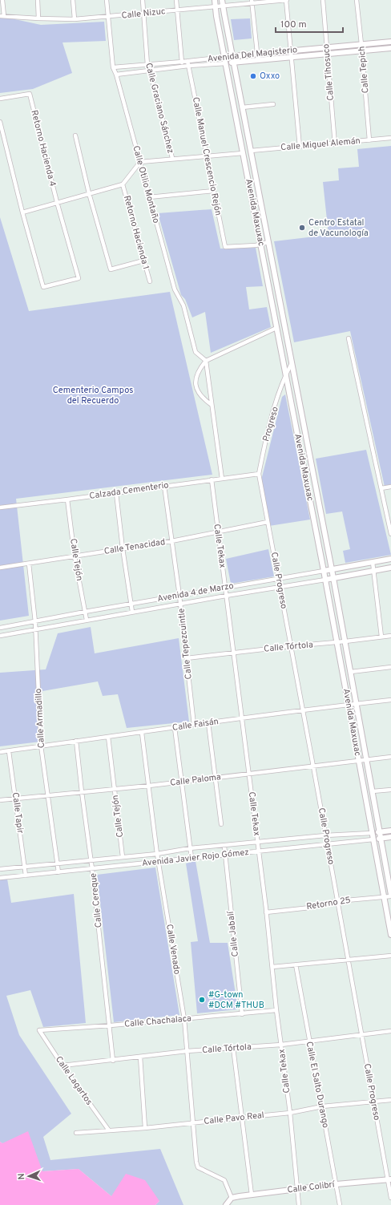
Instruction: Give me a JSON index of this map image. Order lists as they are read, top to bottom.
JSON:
{
  "streets": {
    "main road": [
      "Avenida Del Magisterio",
      "Avenida Maxuxac",
      "Avenida 4 de Marzo",
      "Avenida Javier Rojo Gómez",
      "Calle Colibrí"
    ],
    "street": [
      "Calle Nizuc",
      "Calle Tepich",
      "Calle Tihosuco",
      "Calle Graciano Sánchez",
      "Calle Miguel Alemán",
      "Retorno Hacienda 4",
      "Calle Manuel Crescencio Rejón",
      "Calle Otilio Montaño",
      "Retorno Hacienda 1",
      "Progreso",
      "Calzada Cementerio",
      "Calle Tekax",
      "Calle Tenacidad",
      "Calle Tejón",
      "Calle Progreso",
      "Calle Tepezcuintle",
      "Calle Tórtola",
      "Calle Armadillo",
      "Calle Faisán",
      "Calle Paloma",
      "Calle Tapir",
      "Calle Cereque",
      "Retorno 25",
      "Calle Jabalí",
      "Calle Venado",
      "Calle Chachalaca",
      "Calle Lagartos",
      "Calle El Salto Durango",
      "Calle Pavo Real"
    ]
  },
  "crossings": [
    ["Calle Nizuc", "Calle Graciano Sánchez"],
    ["Calle Nizuc", "Calle Otilio Montaño"],
    ["Calle Nizuc", "Avenida Maxuxac"],
    ["Avenida Del Magisterio", "Calle Tepich"],
    ["Avenida Del Magisterio", "Calle Tihosuco"],
    ["Avenida Del Magisterio", "Calle Graciano Sánchez"],
    ["Avenida Del Magisterio", "Calle Manuel Crescencio Rejón"],
    ["Avenida Del Magisterio", "Calle Otilio Montaño"],
    ["Avenida Del Magisterio", "Avenida Maxuxac"],
    ["Calle Tepich", "Calle Miguel Alemán"],
    ["Calle Tihosuco", "Calle Miguel Alemán"],
    ["Calle Miguel Alemán", "Avenida Maxuxac"],
    ["Calle Manuel Crescencio Rejón", "Avenida Maxuxac"],
    ["Avenida Maxuxac", "Progreso"],
    ["Avenida Maxuxac", "Avenida 4 de Marzo"],
    ["Avenida Maxuxac", "Calle Tórtola"],
    ["Avenida Maxuxac", "Calle Faisán"],
    ["Avenida Maxuxac", "Calle Paloma"],
    ["Avenida Maxuxac", "Avenida Javier Rojo Gómez"],
    ["Avenida Maxuxac", "Retorno 25"],
    ["Progreso", "Calzada Cementerio"],
    ["Progreso", "Calle Progreso"],
    ["Calzada Cementerio", "Calle Tekax"],
    ["Calzada Cementerio", "Calle Tejón"],
    ["Calzada Cementerio", "Calle Progreso"],
    ["Calzada Cementerio", "Calle Tepezcuintle"],
    ["Calle Tekax", "Calle Tenacidad"],
    ["Calle Tekax", "Avenida 4 de Marzo"],
    ["Calle Tekax", "Calle Tórtola"],
    ["Calle Tekax", "Calle Faisán"],
    ["Calle Tekax", "Calle Paloma"],
    ["Calle Tekax", "Avenida Javier Rojo Gómez"],
    ["Calle Tekax", "Retorno 25"],
    ["Calle Tekax", "Calle Chachalaca"],
    ["Calle Tekax", "Calle Pavo Real"],
    ["Calle Tekax", "Calle Colibrí"],
    ["Calle Tenacidad", "Calle Tejón"],
    ["Calle Tenacidad", "Calle Progreso"],
    ["Calle Tenacidad", "Calle Tepezcuintle"],
    ["Calle Tenacidad", "Calle Armadillo"],
    ["Calle Tejón", "Avenida 4 de Marzo"],
    ["Calle Tejón", "Calle Faisán"],
    ["Calle Tejón", "Calle Paloma"],
    ["Calle Tejón", "Avenida Javier Rojo Gómez"],
    ["Calle Progreso", "Avenida 4 de Marzo"],
    ["Calle Progreso", "Calle Tórtola"],
    ["Calle Progreso", "Calle Faisán"],
    ["Calle Progreso", "Calle Paloma"],
    ["Calle Progreso", "Avenida Javier Rojo Gómez"],
    ["Calle Progreso", "Retorno 25"],
    ["Calle Progreso", "Calle Pavo Real"],
    ["Calle Progreso", "Calle Colibrí"],
    ["Avenida 4 de Marzo", "Calle Tepezcuintle"],
    ["Avenida 4 de Marzo", "Calle Armadillo"],
    ["Calle Tepezcuintle", "Calle Tórtola"],
    ["Calle Tepezcuintle", "Calle Faisán"],
    ["Calle Tórtola", "Calle Cereque"],
    ["Calle Tórtola", "Calle Venado"],
    ["Calle Tórtola", "Calle Lagartos"],
    ["Calle Tórtola", "Calle El Salto Durango"],
    ["Calle Armadillo", "Calle Faisán"],
    ["Calle Armadillo", "Calle Paloma"],
    ["Calle Armadillo", "Avenida Javier Rojo Gómez"],
    ["Calle Faisán", "Calle Tapir"],
    ["Calle Faisán", "Calle Cereque"],
    ["Calle Faisán", "Calle Venado"],
    ["Calle Paloma", "Calle Tapir"],
    ["Calle Paloma", "Calle Cereque"],
    ["Calle Paloma", "Calle Venado"],
    ["Calle Tapir", "Avenida Javier Rojo Gómez"],
    ["Avenida Javier Rojo Gómez", "Calle Cereque"],
    ["Avenida Javier Rojo Gómez", "Calle Jabalí"],
    ["Avenida Javier Rojo Gómez", "Calle Venado"],
    ["Calle Cereque", "Calle Chachalaca"],
    ["Calle Jabalí", "Calle Chachalaca"],
    ["Calle Venado", "Calle Chachalaca"],
    ["Calle Venado", "Calle Pavo Real"],
    ["Calle Venado", "Calle Colibrí"],
    ["Calle Chachalaca", "Calle Lagartos"],
    ["Calle Lagartos", "Calle Pavo Real"],
    ["Calle El Salto Durango", "Calle Pavo Real"],
    ["Calle El Salto Durango", "Calle Colibrí"]
  ],
  "parks": ["Cementerio Campos del Recuerdo"],
  "places": ["Oxxo", "Centro Estatal de Vacunología", "#G-town #DCM #THUB"],
  "scale_bar": "100 m",
  "north": "left"
}
